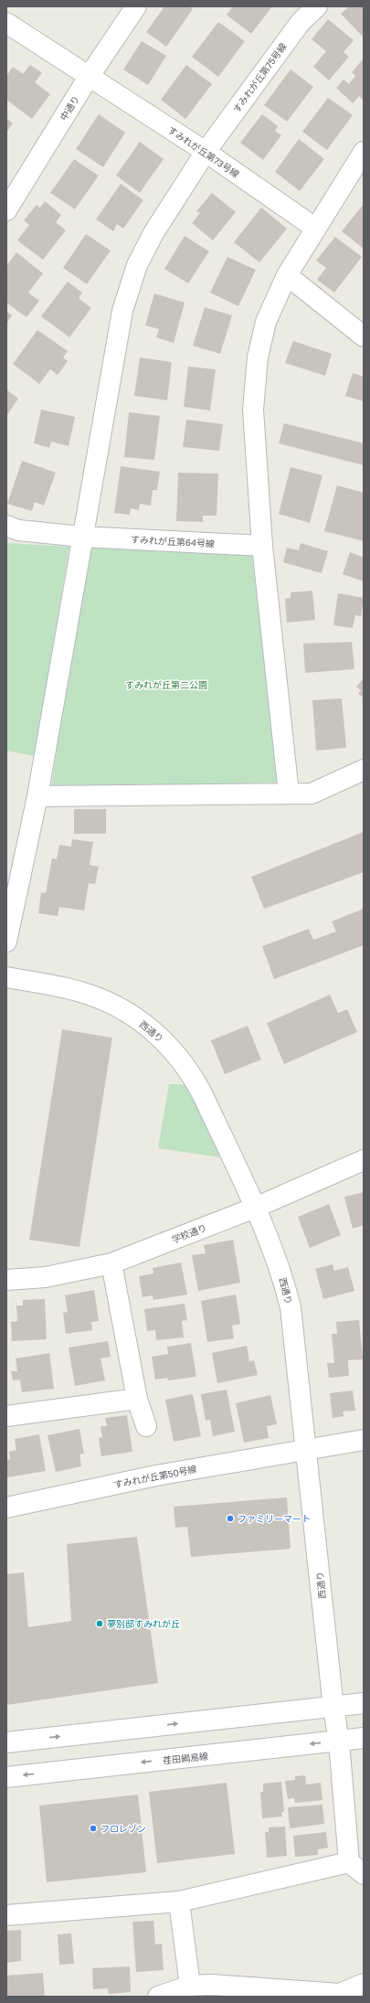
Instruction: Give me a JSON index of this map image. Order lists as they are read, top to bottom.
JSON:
{
  "streets": {
    "street": [
      "すみれが丘第75号線",
      "中通り",
      "すみれが丘第73号線",
      "すみれが丘第64号線",
      "西通り",
      "学校通り",
      "すみれが丘第50号線",
      "荏田綱島線"
    ]
  },
  "crossings": [
    ["すみれが丘第75号線", "すみれが丘第73号線"],
    ["すみれが丘第75号線", "すみれが丘第64号線"],
    ["中通り", "すみれが丘第73号線"],
    ["西通り", "学校通り"],
    ["西通り", "すみれが丘第50号線"],
    ["西通り", "荏田綱島線"]
  ],
  "parks": ["すみれが丘第二公園"],
  "places": ["ファミリーマート", "夢別邸すみれが丘", "フロレゾン"]
}
